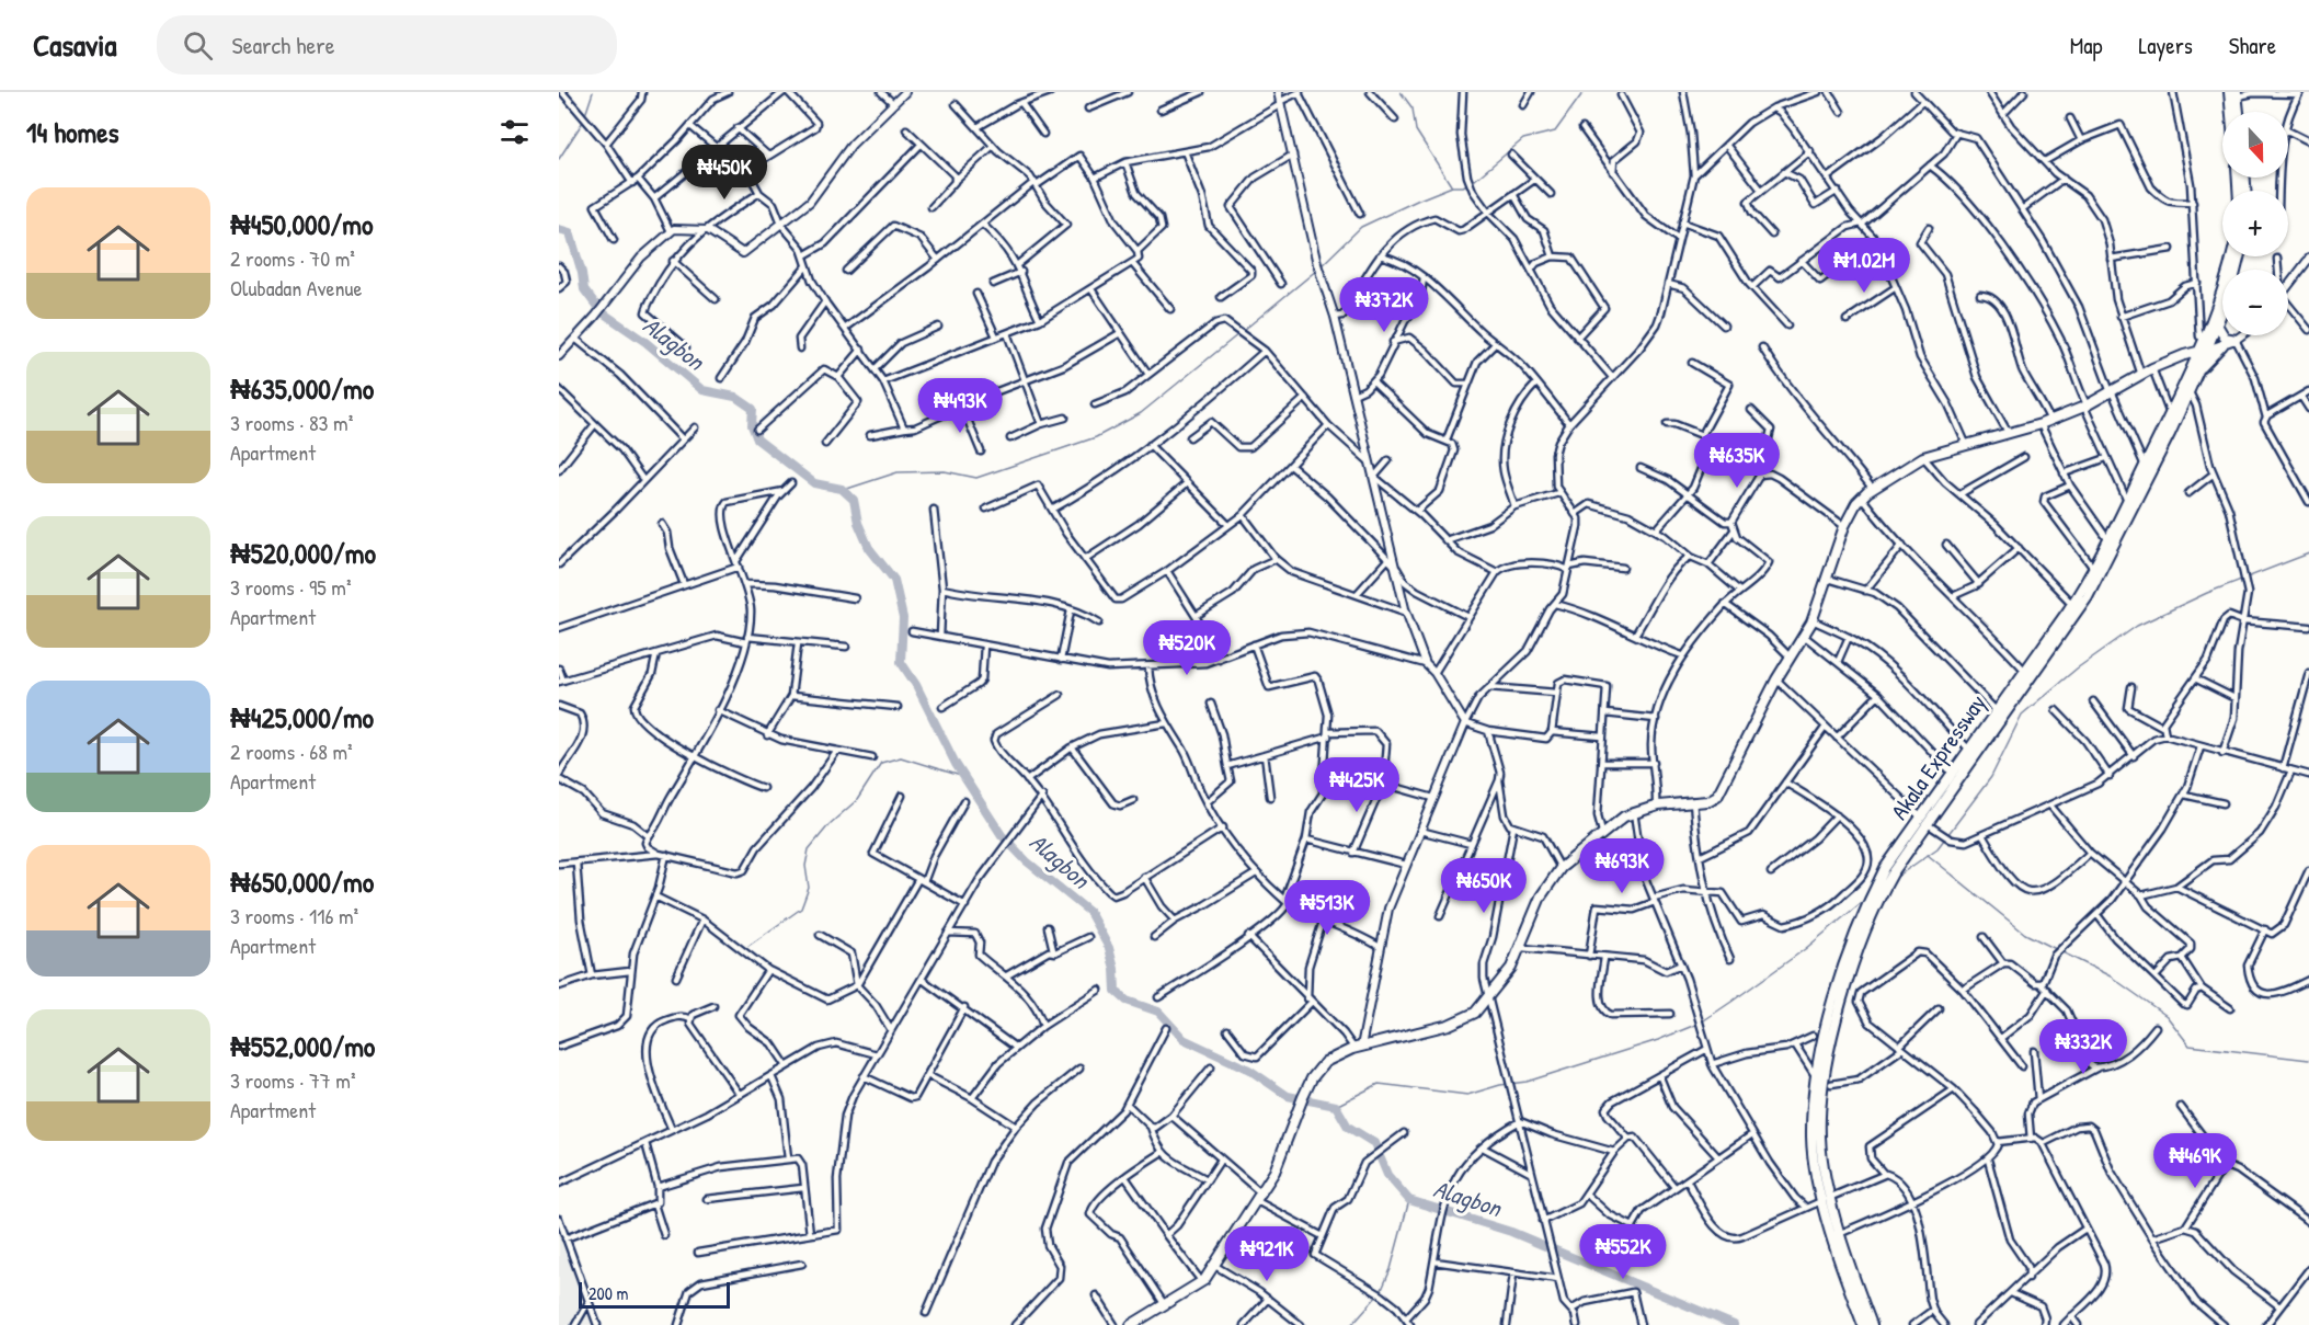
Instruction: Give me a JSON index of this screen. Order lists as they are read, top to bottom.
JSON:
{
  "streets": {
    "main road": ["Akala Expressway"]
  },
  "water": ["Alagbon"],
  "scale_bar": "200 m",
  "north": "bottom",
  "page": {
    "header": "Casavia",
    "search": "Search here",
    "nav": ["Map", "Layers", "Share"],
    "heading": "14 homes",
    "map_buttons": ["+", "−"],
    "price": [
      "₦450K",
      "₦1.02M",
      "₦372K",
      "₦493K",
      "₦635K",
      "₦520K",
      "₦425K",
      "₦693K",
      "₦650K",
      "₦513K",
      "₦332K",
      "₦469K",
      "₦552K",
      "₦921K"
    ],
    "list": [
      {
        "name": "₦450,000/mo",
        "note": "2 rooms · 70 m² · Olubadan Avenue"
      },
      {
        "name": "₦635,000/mo",
        "note": "3 rooms · 83 m² · Apartment"
      },
      {
        "name": "₦520,000/mo",
        "note": "3 rooms · 95 m² · Apartment"
      },
      {
        "name": "₦425,000/mo",
        "note": "2 rooms · 68 m² · Apartment"
      },
      {
        "name": "₦650,000/mo",
        "note": "3 rooms · 116 m² · Apartment"
      },
      {
        "name": "₦552,000/mo",
        "note": "3 rooms · 77 m² · Apartment"
      }
    ],
    "scale": "200 m"
  }
}
